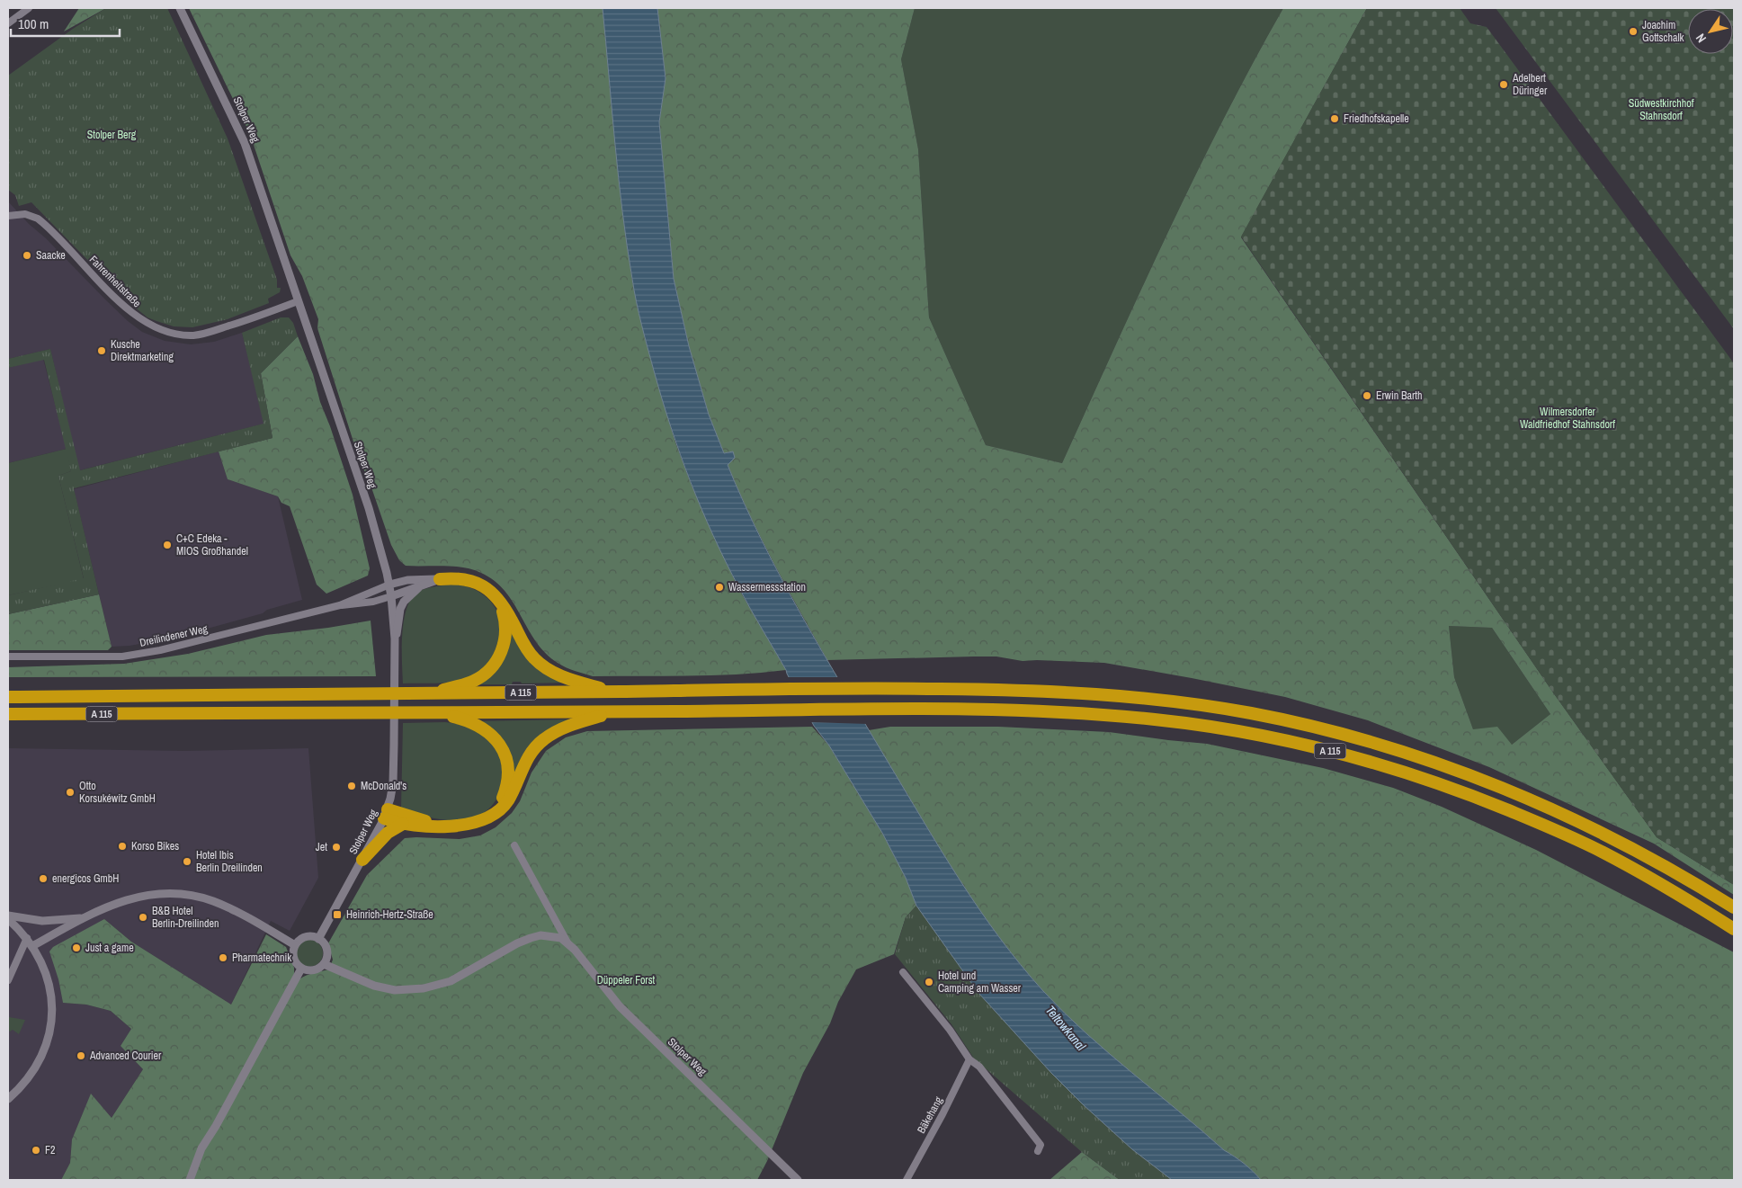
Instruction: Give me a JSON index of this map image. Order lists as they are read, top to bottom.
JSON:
{
  "streets": {
    "highway": ["A 115"],
    "street": [
      "Stolper Weg",
      "Fahrenheitstraße",
      "Dreilindener Weg",
      "Bäkehang"
    ]
  },
  "crossings": [
    ["Stolper Weg", "Fahrenheitstraße"],
    ["Stolper Weg", "Dreilindener Weg"]
  ],
  "water": ["Teltowkanal"],
  "parks": [
    "Südwestkirchhof Stahnsdorf",
    "Stolper Berg",
    "Wilmersdorfer Waldfriedhof Stahnsdorf",
    "Düppeler Forst"
  ],
  "places": {
    "other": [
      "Joachim Gottschalk",
      "Adelbert Düringer",
      "Friedhofskapelle",
      "Saacke",
      "Kusche Direktmarketing",
      "Erwin Barth",
      "C+C Edeka - MIOS Großhandel",
      "Wassermessstation",
      "McDonald's",
      "Otto Korsukéwitz GmbH",
      "Korso Bikes",
      "Jet",
      "Hotel Ibis Berlin Dreilinden",
      "energicos GmbH",
      "B&B Hotel Berlin-Dreilinden",
      "Just a game",
      "Pharmatechnik",
      "Hotel und Camping am Wasser",
      "Advanced Courier",
      "F2"
    ],
    "transit": ["Heinrich-Hertz-Straße"]
  },
  "scale_bar": "100 m",
  "north": "bottom left"
}
